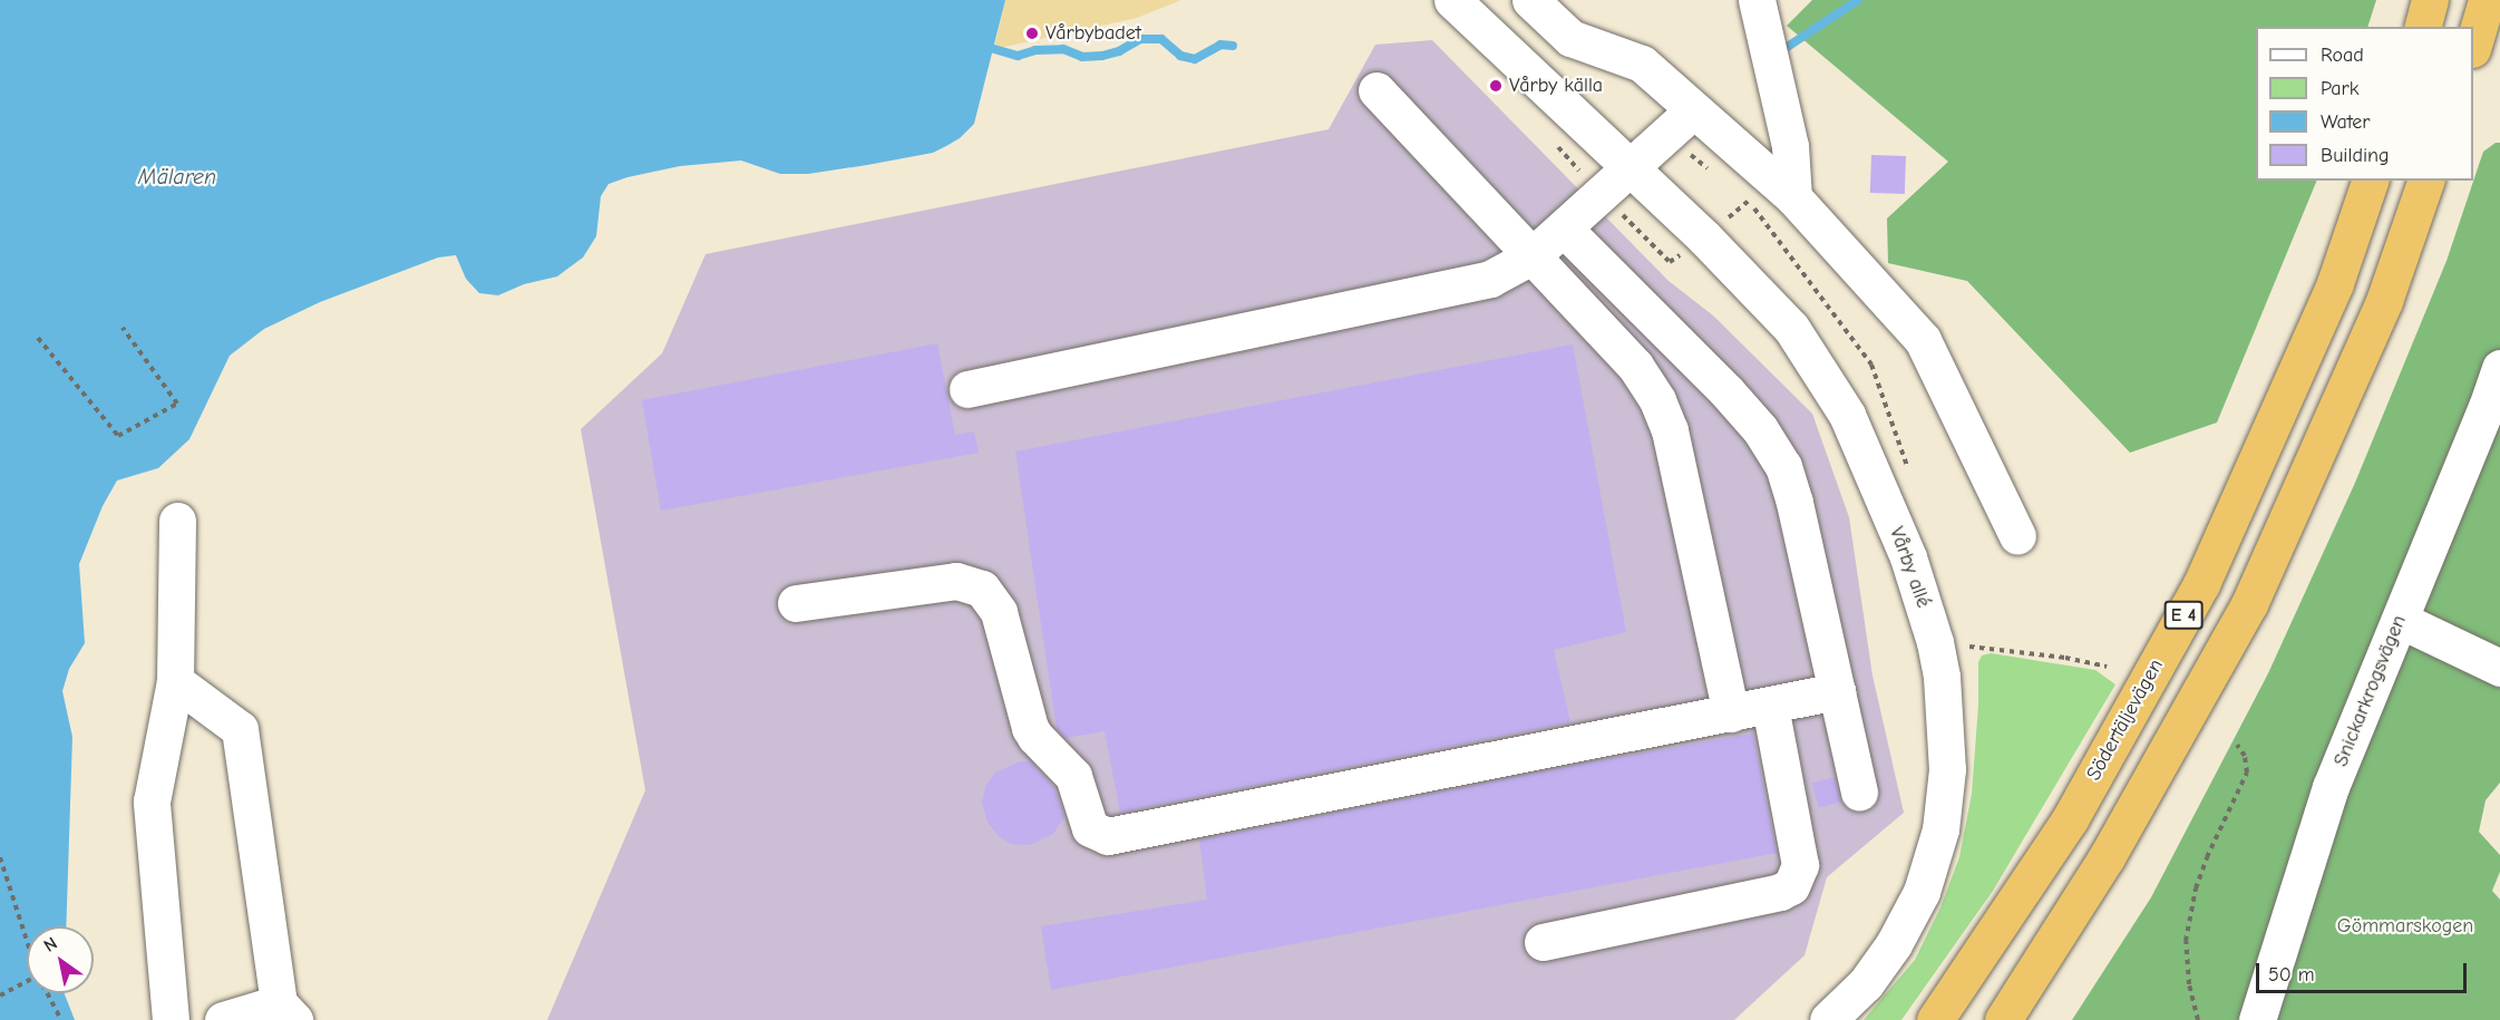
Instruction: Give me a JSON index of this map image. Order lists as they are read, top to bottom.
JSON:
{
  "streets": {
    "highway": ["E 4", "Södertäljevägen"],
    "street": ["Vårby allé", "Snickarkrogsvägen"]
  },
  "water": ["Mälaren"],
  "parks": ["Gömmarskogen"],
  "places": ["Vårbybadet", "Vårby källa"],
  "legend": [
    "Road",
    "Park",
    "Water",
    "Building"
  ],
  "scale_bar": "50 m",
  "north": "top left"
}
